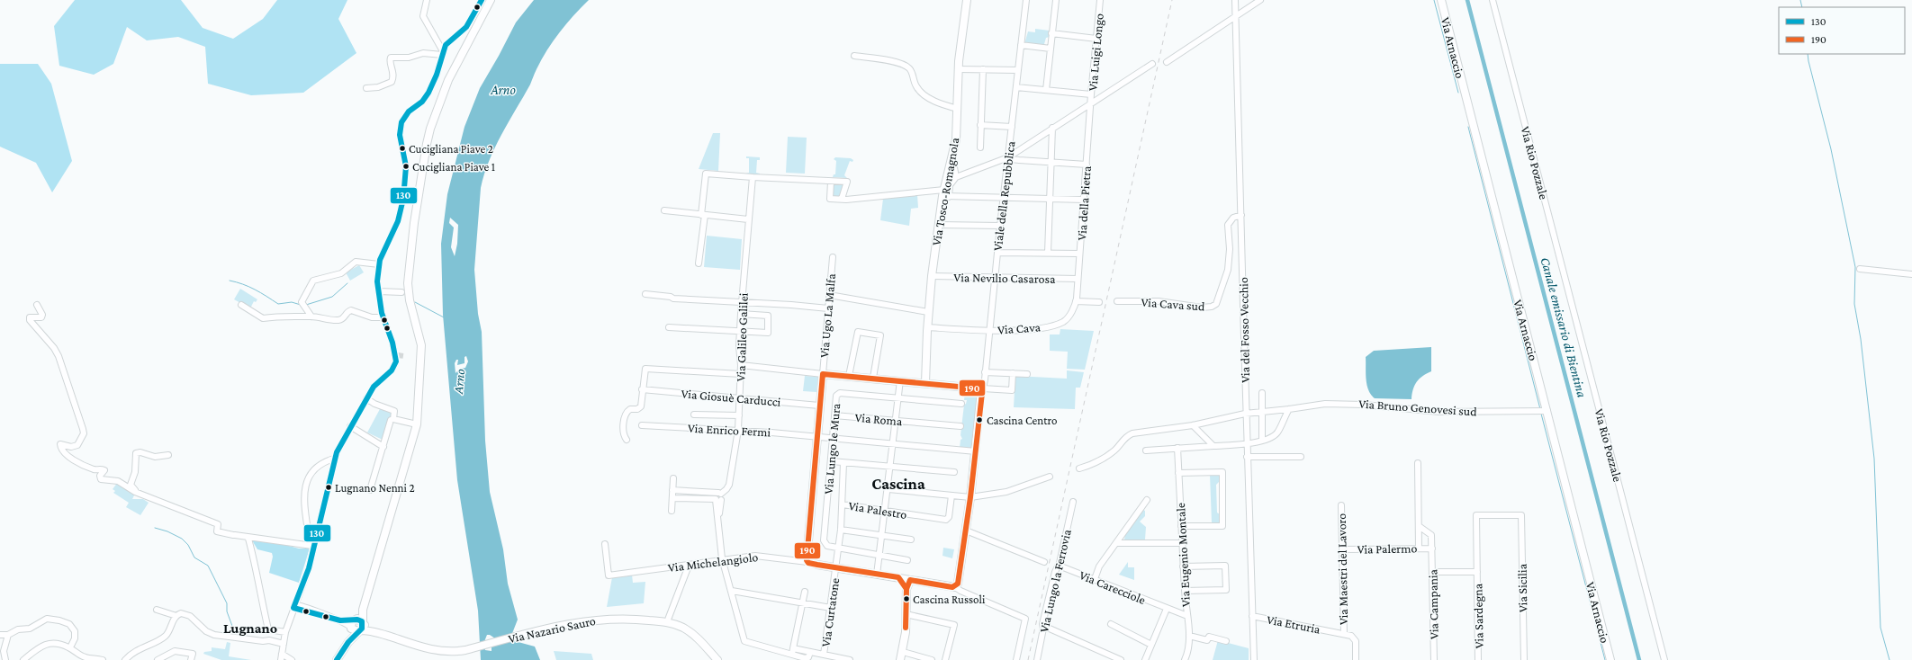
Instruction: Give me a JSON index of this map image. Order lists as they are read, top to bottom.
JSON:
{
  "streets": {
    "main road": [
      "Via Arnaccio",
      "Via Tosco-Romagnola",
      "Via Michelangiolo",
      "Via Nazario Sauro"
    ],
    "street": [
      "Via Luigi Longo",
      "Via Rio Pozzale",
      "Viale della Repubblica",
      "Via della Pietra",
      "Via Nevilio Casarosa",
      "Via Cava sud",
      "Via Ugo La Malfa",
      "Via Cava",
      "Via del Fosso Vecchio",
      "Via Galileo Galilei",
      "Via Giosuè Carducci",
      "Via Bruno Genovesi sud",
      "Via Roma",
      "Via Enrico Fermi",
      "Via Lungo le Mura",
      "Via Palestro",
      "Via Palermo",
      "Via Eugenio Montale",
      "Via Maestri del Lavoro",
      "Via Lungo la Ferrovia",
      "Via Carecciole",
      "Via Sicilia",
      "Via Campania",
      "Via Curtatone",
      "Via Sardegna",
      "Via Etruria"
    ]
  },
  "crossings": [
    ["Via Arnaccio", "Via Bruno Genovesi sud"],
    ["Via Luigi Longo", "Via della Pietra"],
    ["Via Tosco-Romagnola", "Via Nevilio Casarosa"],
    ["Via Tosco-Romagnola", "Via Cava"],
    ["Viale della Repubblica", "Via Nevilio Casarosa"],
    ["Viale della Repubblica", "Via Cava"],
    ["Via della Pietra", "Via Nevilio Casarosa"],
    ["Via della Pietra", "Via Cava"],
    ["Via Cava sud", "Via del Fosso Vecchio"],
    ["Via del Fosso Vecchio", "Via Bruno Genovesi sud"],
    ["Via del Fosso Vecchio", "Via Etruria"],
    ["Via Galileo Galilei", "Via Giosuè Carducci"],
    ["Via Galileo Galilei", "Via Enrico Fermi"],
    ["Via Galileo Galilei", "Via Michelangiolo"],
    ["Via Roma", "Via Lungo le Mura"],
    ["Via Enrico Fermi", "Via Lungo le Mura"],
    ["Via Lungo le Mura", "Via Curtatone"],
    ["Via Palestro", "Via Curtatone"],
    ["Via Palermo", "Via Maestri del Lavoro"],
    ["Via Palermo", "Via Campania"],
    ["Via Eugenio Montale", "Via Carecciole"],
    ["Via Michelangiolo", "Via Curtatone"],
    ["Via Maestri del Lavoro", "Via Etruria"],
    ["Via Lungo la Ferrovia", "Via Carecciole"],
    ["Via Sicilia", "Via Sardegna"]
  ],
  "districts": ["Cascina", "Lugnano"],
  "water": ["Arno", "Canale emissario di Bientina"],
  "places": [
    "Cucigliana Piave 2",
    "Cucigliana Piave 1",
    "Cascina Centro",
    "Lugnano Nenni 2",
    "Cascina Russoli"
  ],
  "lines": ["transit line 130", "transit line 190"],
  "legend": ["130", "190"]
}
